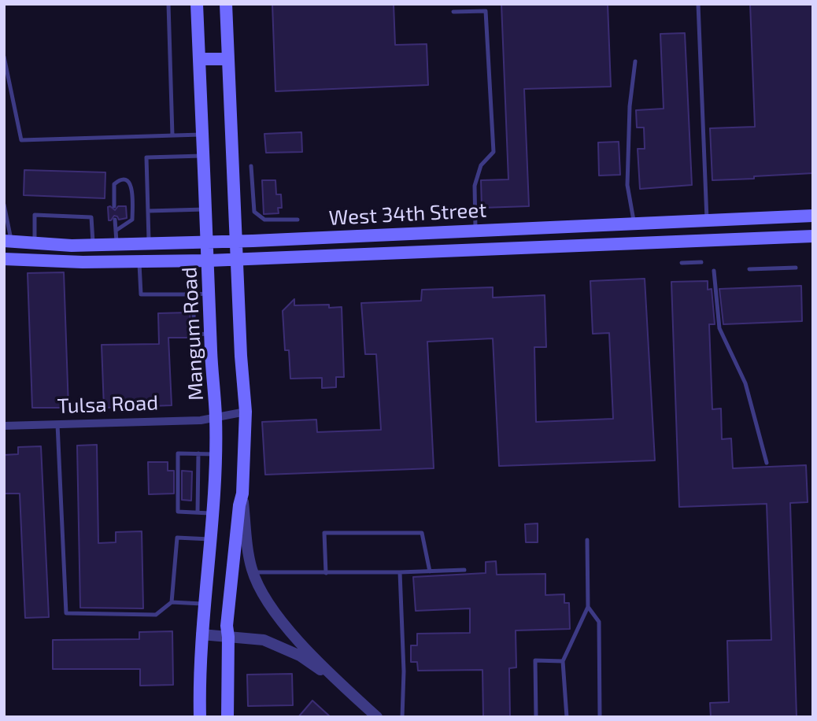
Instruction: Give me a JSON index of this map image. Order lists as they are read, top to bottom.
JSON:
{
  "streets": {
    "main road": ["West 34th Street", "Mangum Road"],
    "street": ["Tulsa Road"]
  },
  "crossings": [
    ["West 34th Street", "Mangum Road"],
    ["Mangum Road", "Tulsa Road"]
  ]
}
